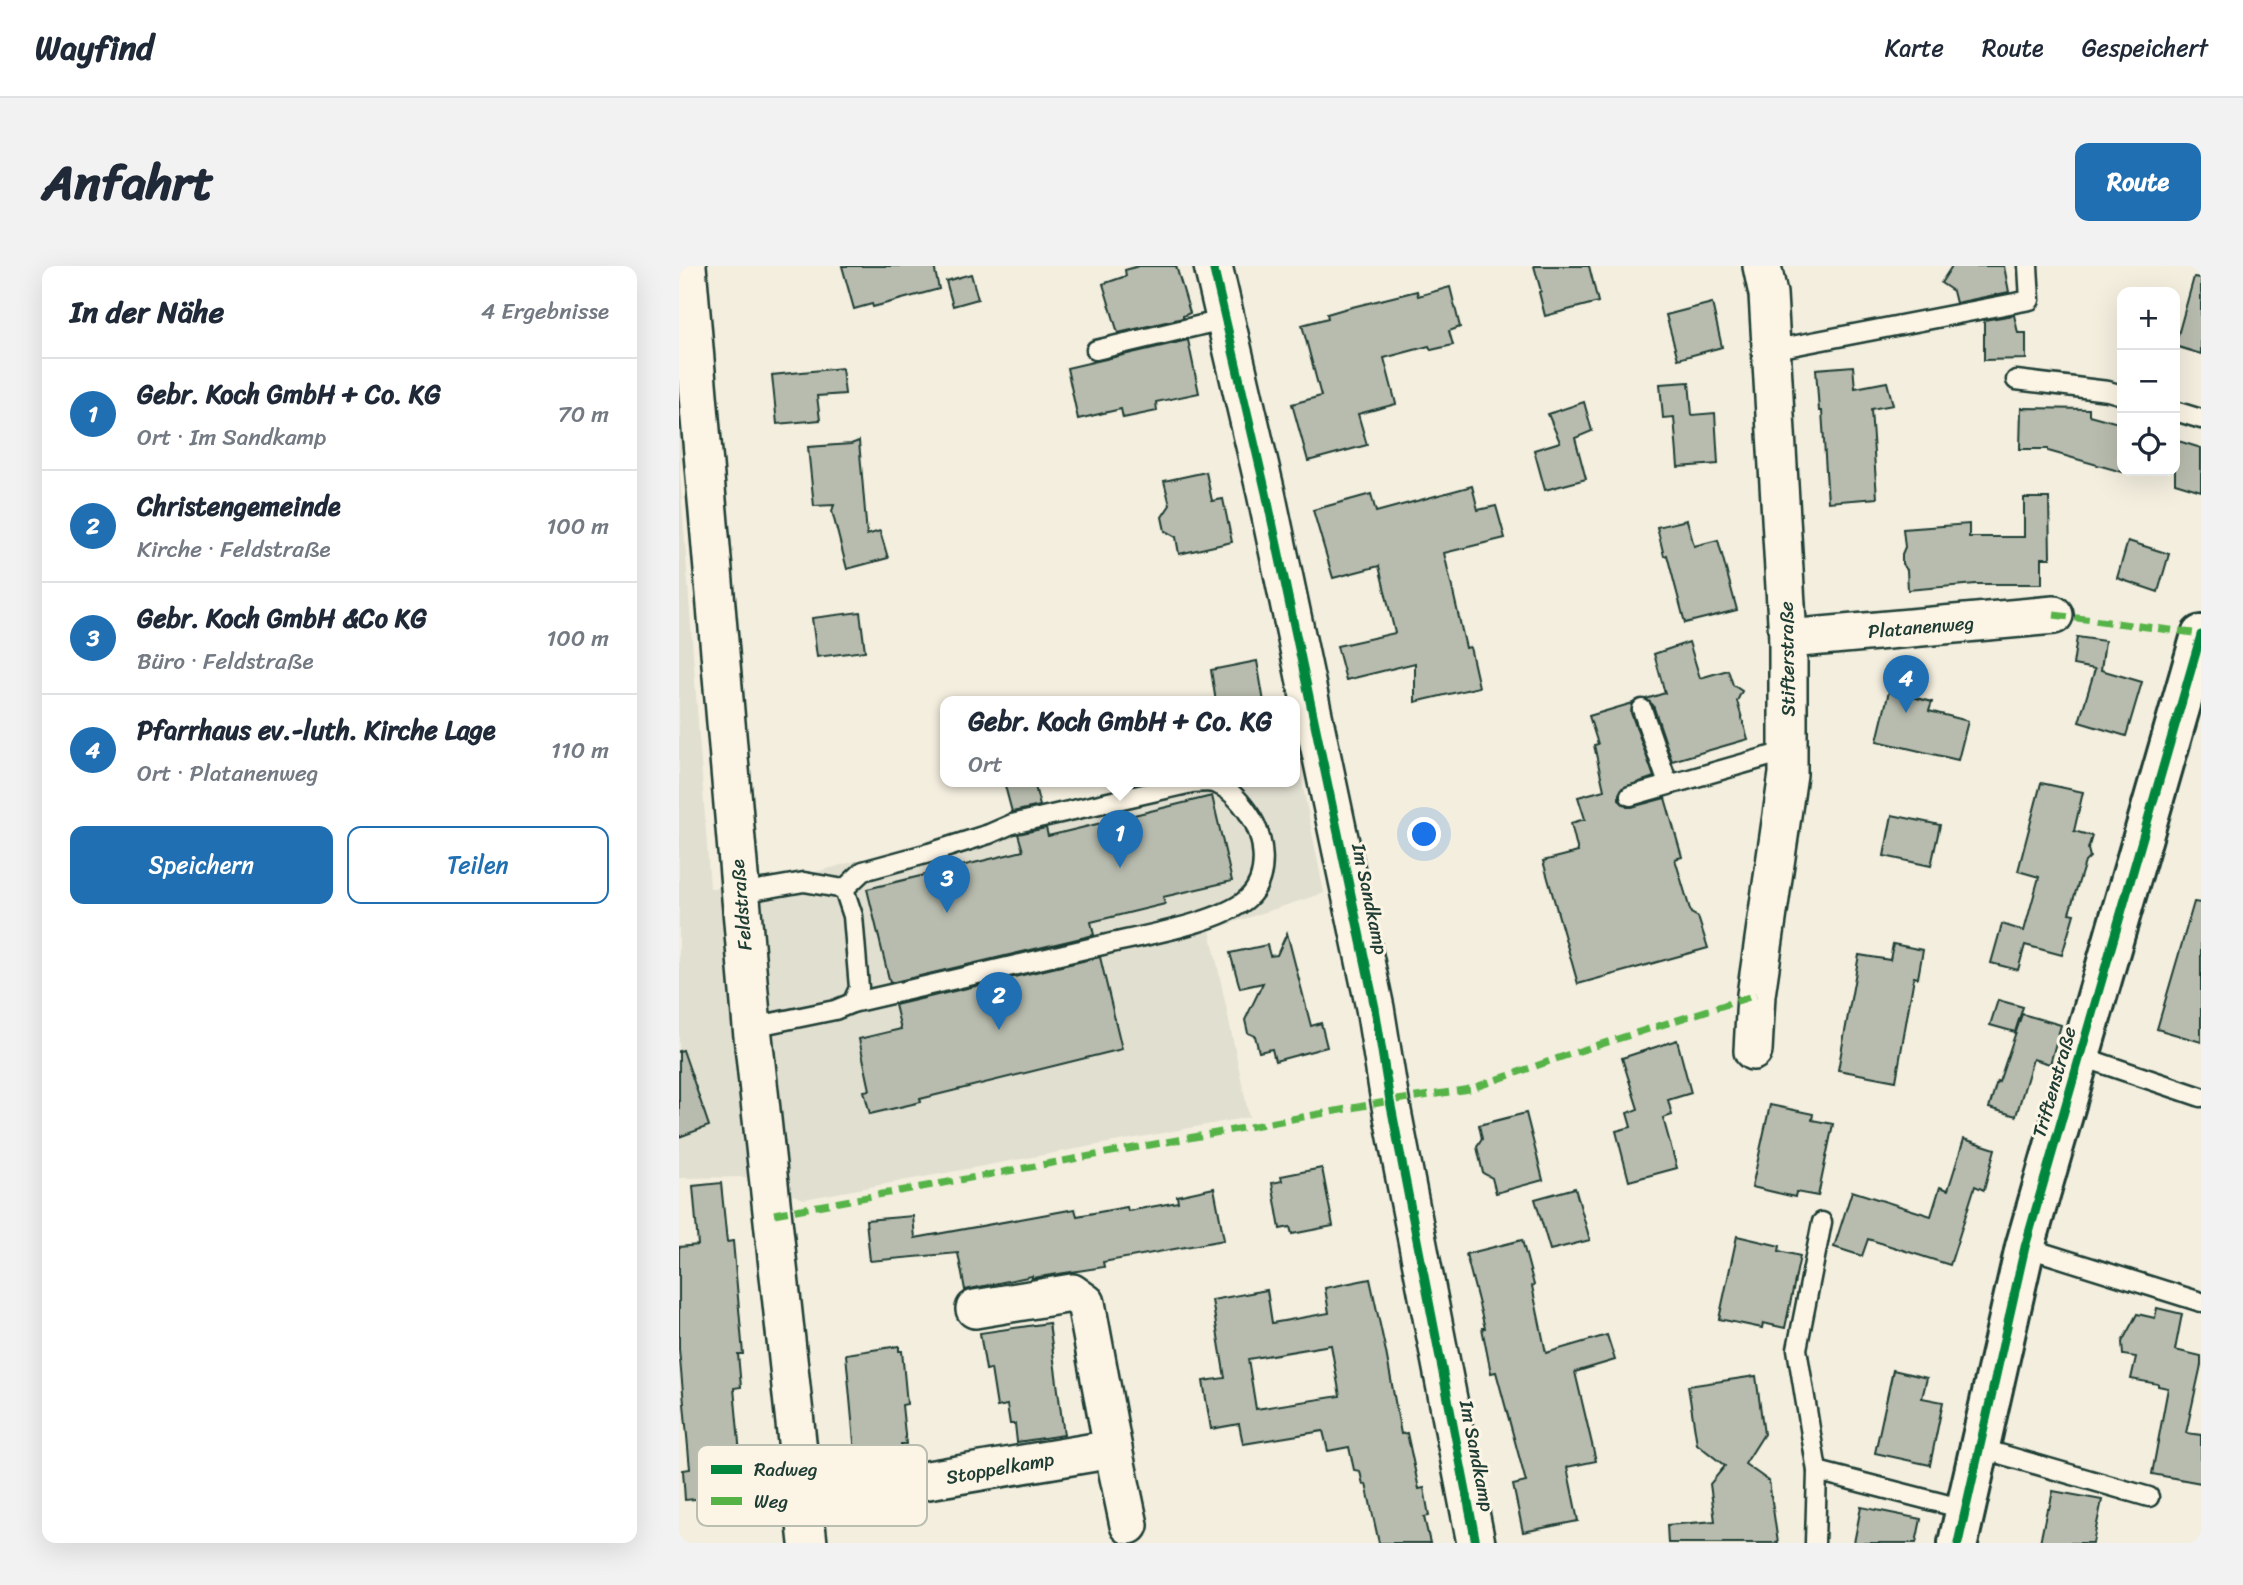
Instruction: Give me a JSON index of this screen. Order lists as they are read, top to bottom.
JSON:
{
  "streets": {
    "street": [
      "Platanenweg",
      "Stifterstraße",
      "Im Sandkamp",
      "Feldstraße",
      "Triftenstraße",
      "Stoppelkamp"
    ]
  },
  "crossings": [
    ["Platanenweg", "Stifterstraße"]
  ],
  "legend": ["Radweg", "Weg"],
  "page": {
    "header": "Wayfind",
    "nav": ["Karte", "Route", "Gespeichert"],
    "title": "Anfahrt",
    "buttons": [
      "Route",
      ["Speichern", "Teilen"]
    ],
    "heading": ["In der Nähe", "4 Ergebnisse"],
    "map_buttons": ["+", "−"],
    "list": [
      {
        "mark": "1",
        "name": "Gebr. Koch GmbH + Co. KG",
        "note": "Ort · Im Sandkamp",
        "value": "70 m"
      },
      {
        "mark": "2",
        "name": "Christengemeinde",
        "note": "Kirche · Feldstraße",
        "value": "100 m"
      },
      {
        "mark": "3",
        "name": "Gebr. Koch GmbH &Co KG",
        "note": "Büro · Feldstraße",
        "value": "100 m"
      },
      {
        "mark": "4",
        "name": "Pfarrhaus ev.-luth. Kirche Lage",
        "note": "Ort · Platanenweg",
        "value": "110 m"
      }
    ],
    "pins": [
      "4",
      "1",
      "3",
      "2"
    ],
    "popup": ["Gebr. Koch GmbH + Co. KG", "Ort"]
  }
}
